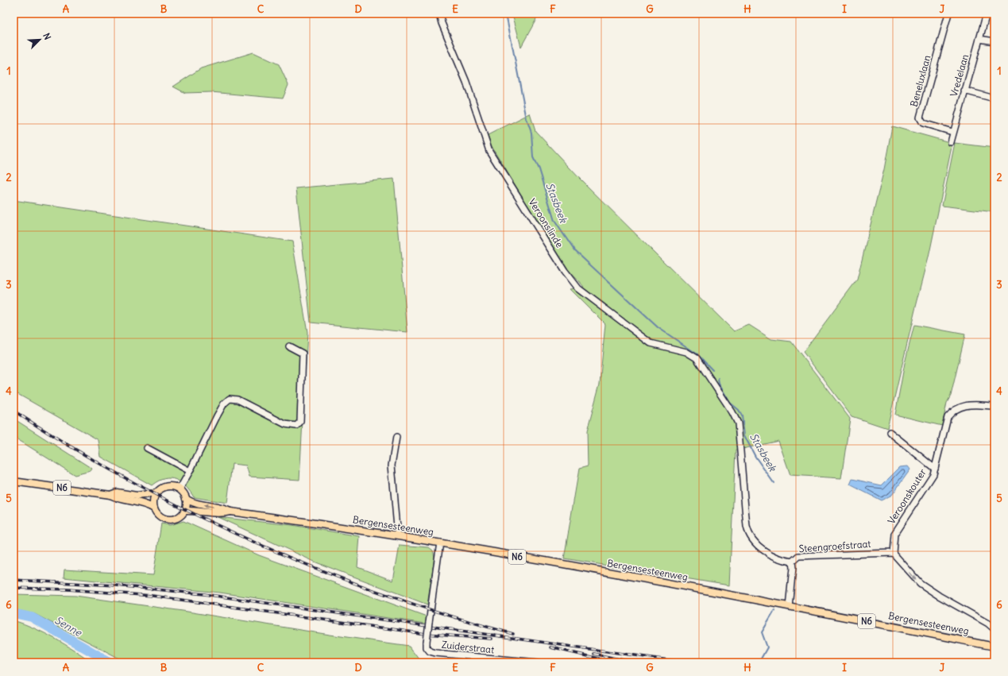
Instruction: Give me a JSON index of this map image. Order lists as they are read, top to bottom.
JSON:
{
  "streets": {
    "main road": ["N6", "Bergensesteenweg"],
    "street": [
      "Vredelaan",
      "Beneluxlaan",
      "Veroonslinde",
      "Veroonskouter",
      "Steengroefstraat",
      "Zuiderstraat"
    ]
  },
  "crossings": [
    ["Vredelaan", "Beneluxlaan"],
    ["Veroonslinde", "Steengroefstraat"],
    ["N6", "Bergensesteenweg"],
    ["Veroonskouter", "Steengroefstraat"],
    ["Bergensesteenweg", "Zuiderstraat"]
  ],
  "water": ["Stasbeek", "Senne"],
  "north": "top right",
  "grid": {
    "columns": [
      "A",
      "B",
      "C",
      "D",
      "E",
      "F",
      "G",
      "H",
      "I",
      "J"
    ],
    "rows": [
      "1",
      "2",
      "3",
      "4",
      "5",
      "6"
    ]
  }
}
